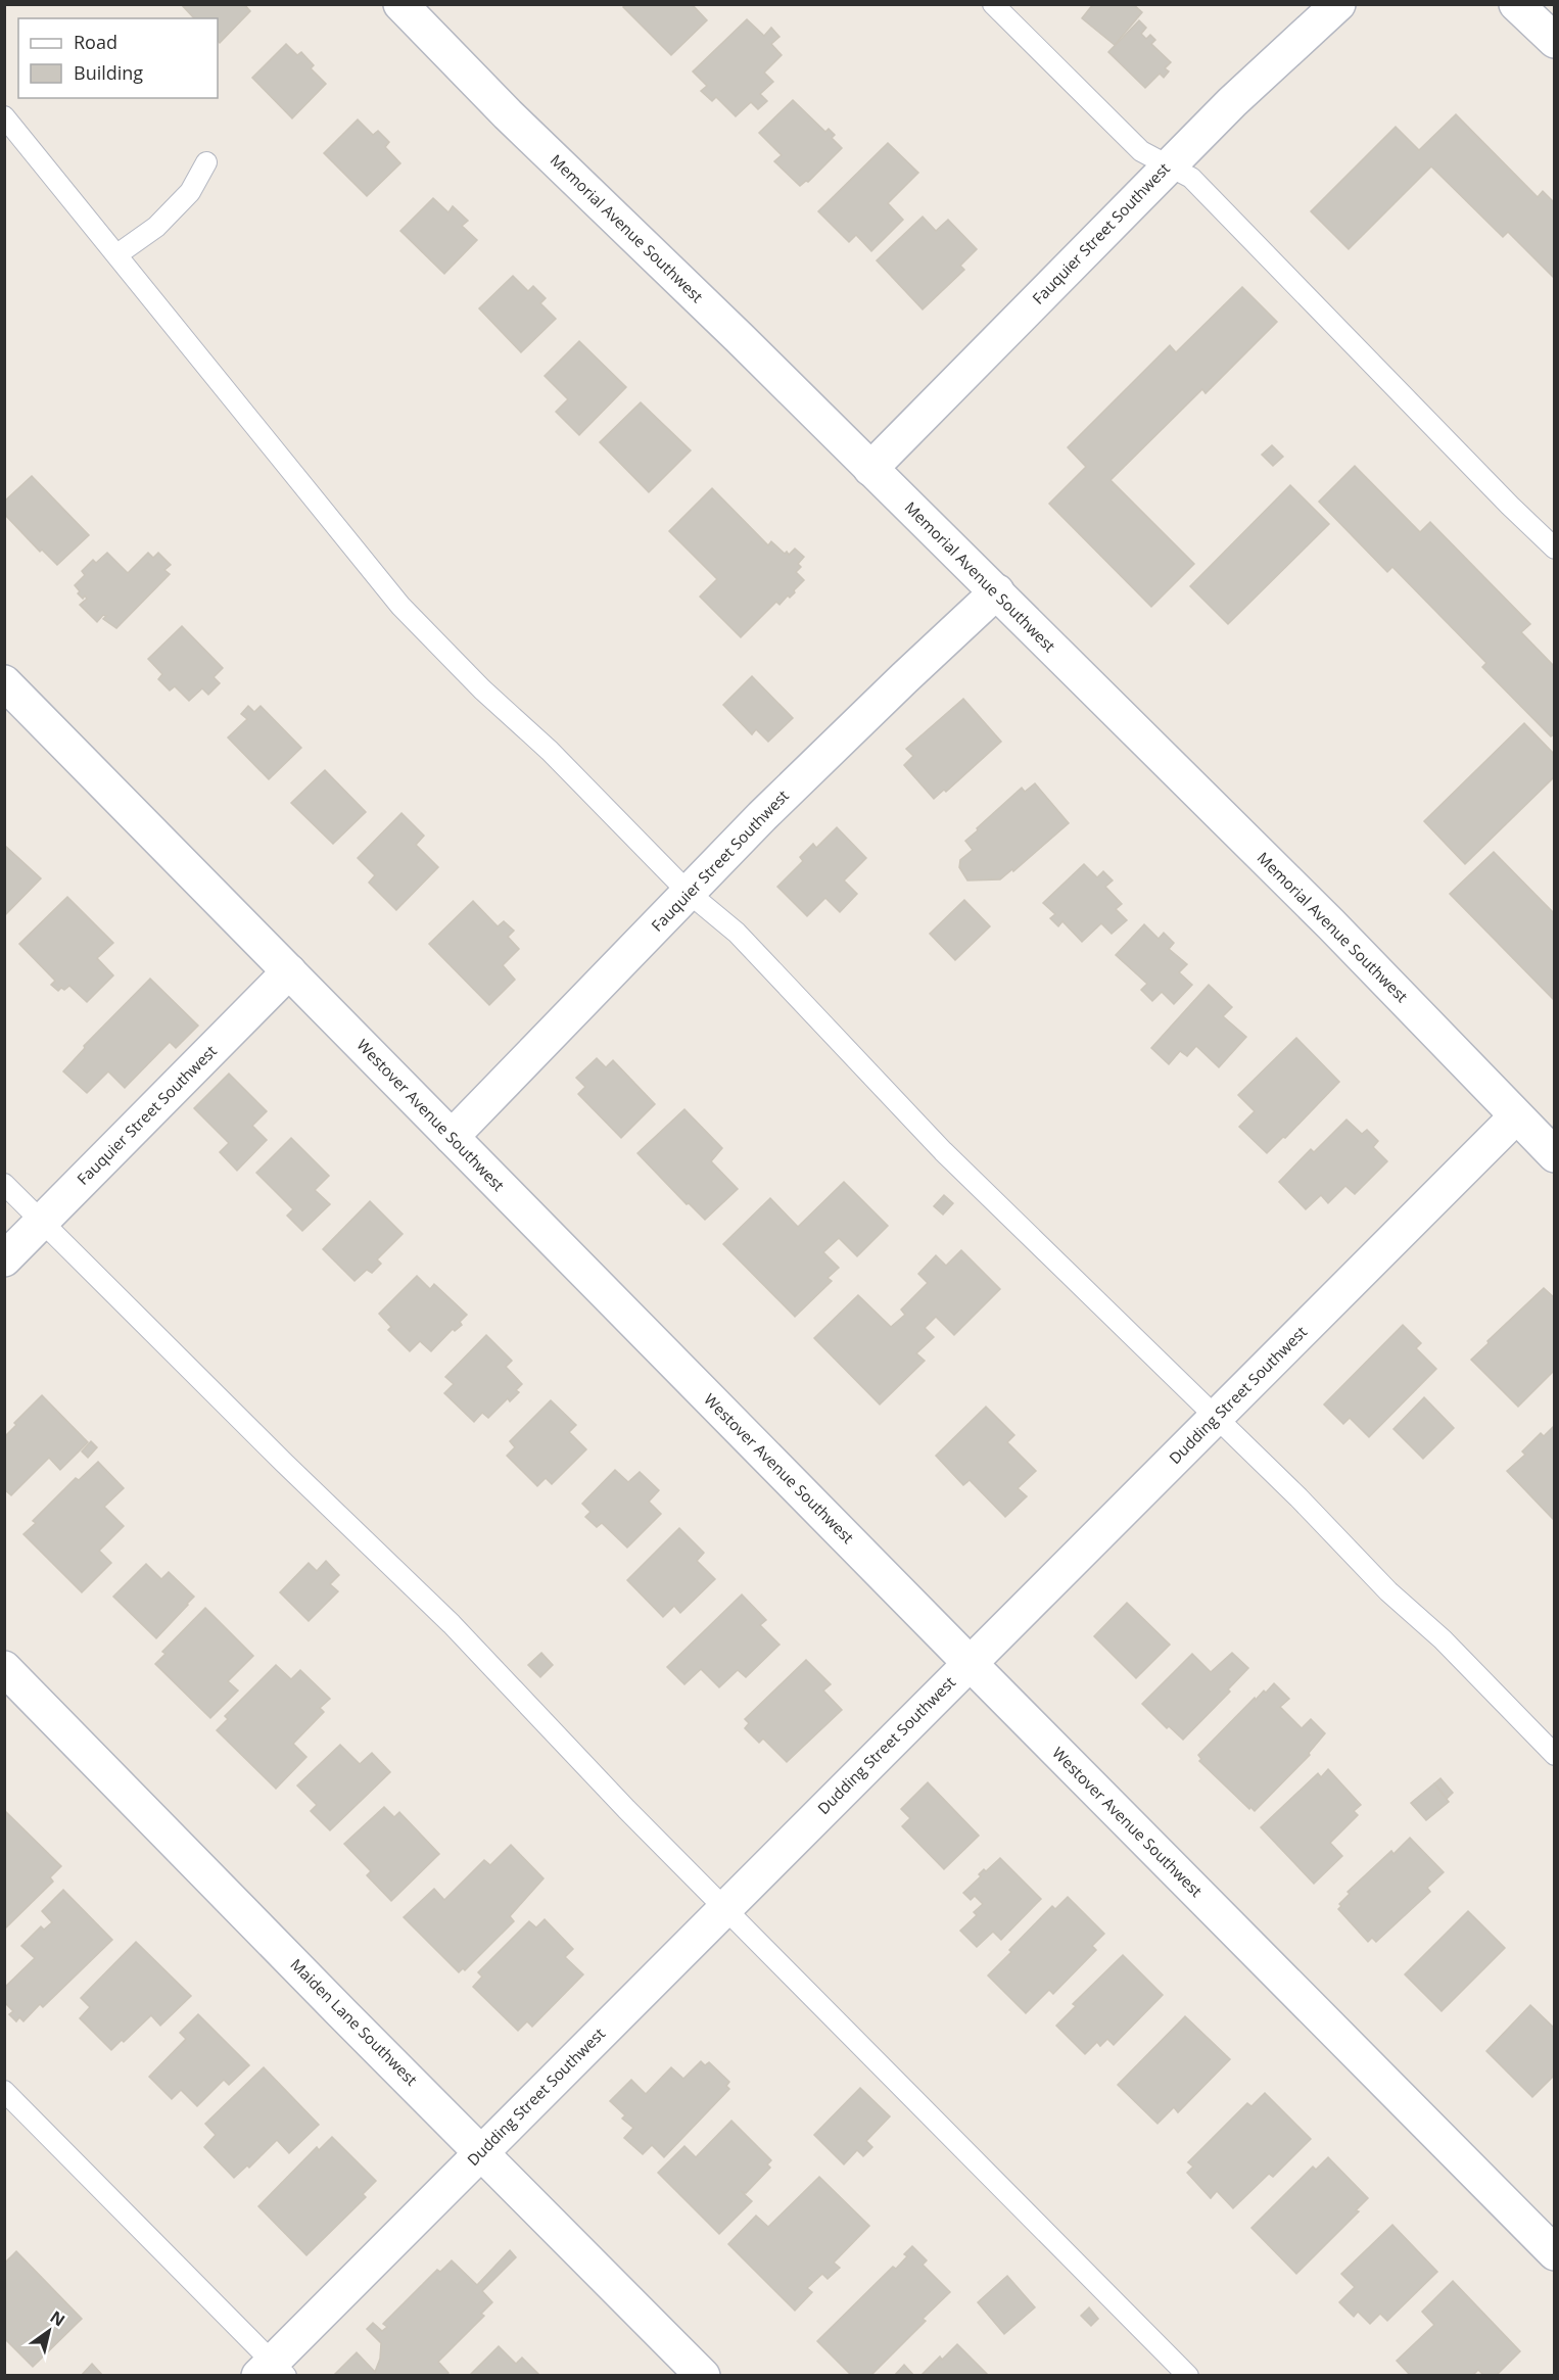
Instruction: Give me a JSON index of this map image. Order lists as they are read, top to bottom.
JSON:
{
  "streets": {
    "street": [
      "Memorial Avenue Southwest",
      "Fauquier Street Southwest",
      "Westover Avenue Southwest",
      "Dudding Street Southwest",
      "Maiden Lane Southwest"
    ]
  },
  "crossings": [
    ["Memorial Avenue Southwest", "Fauquier Street Southwest"],
    ["Memorial Avenue Southwest", "Dudding Street Southwest"],
    ["Fauquier Street Southwest", "Westover Avenue Southwest"],
    ["Westover Avenue Southwest", "Dudding Street Southwest"],
    ["Dudding Street Southwest", "Maiden Lane Southwest"]
  ],
  "legend": ["Road", "Building"],
  "north": "top right"
}
